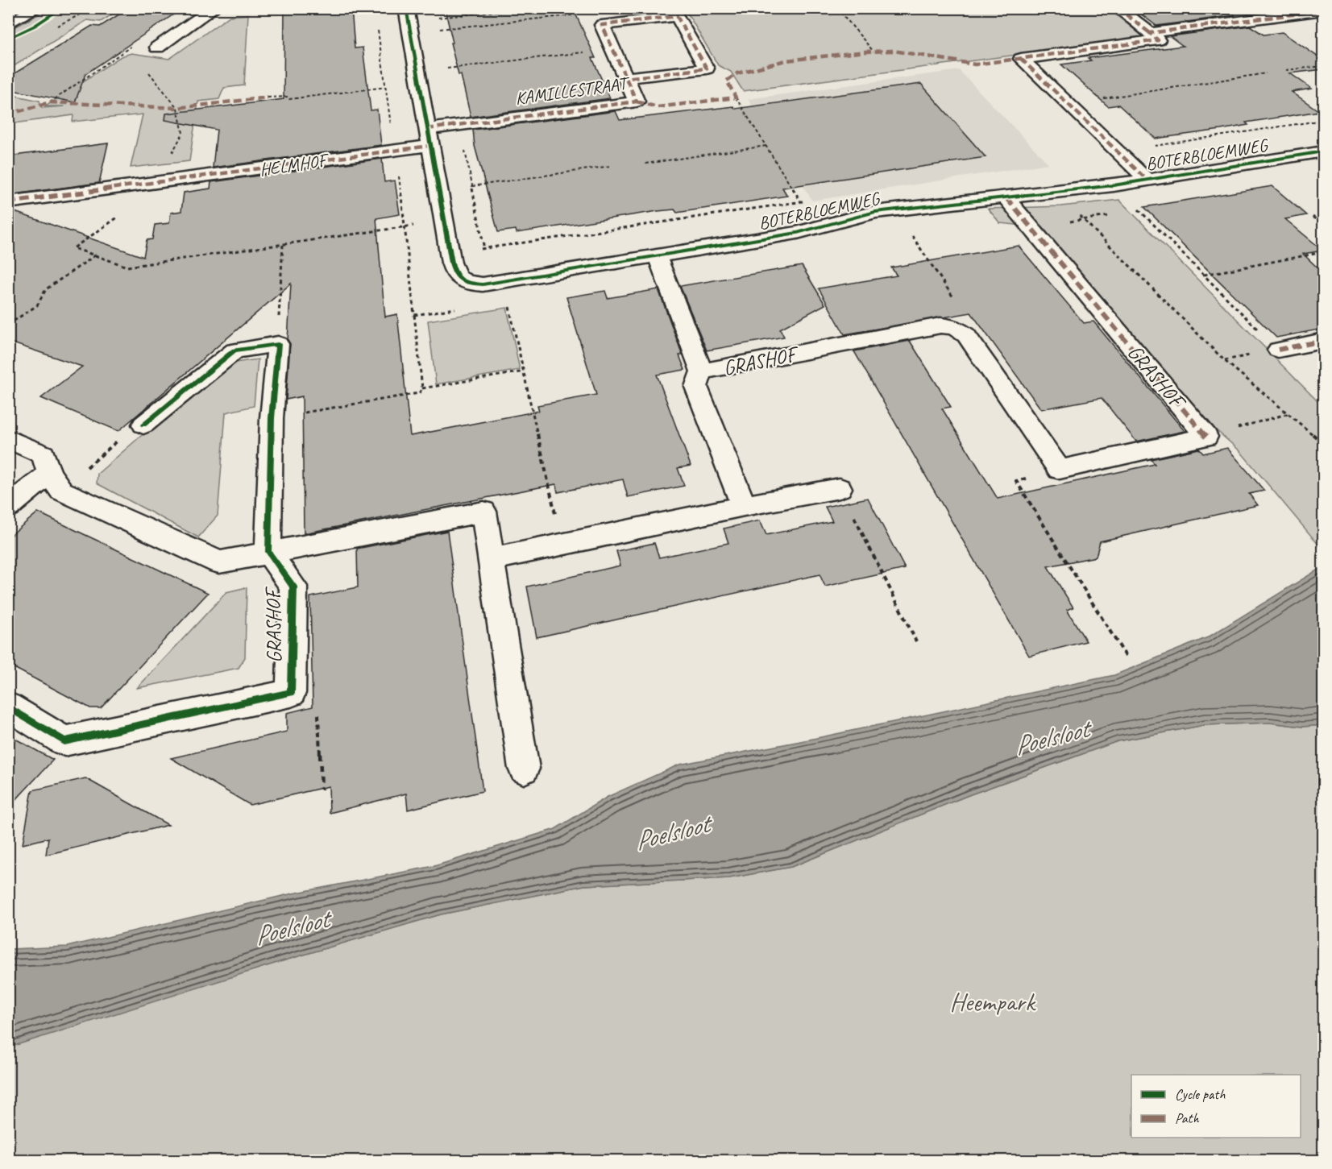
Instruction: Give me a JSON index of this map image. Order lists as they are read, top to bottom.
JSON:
{
  "streets": {
    "street": [
      "KAMILLESTRAAT",
      "BOTERBLOEMWEG",
      "HELMHOF",
      "GRASHOF"
    ]
  },
  "crossings": [
    ["KAMILLESTRAAT", "BOTERBLOEMWEG"],
    ["KAMILLESTRAAT", "HELMHOF"],
    ["BOTERBLOEMWEG", "HELMHOF"],
    ["BOTERBLOEMWEG", "GRASHOF"]
  ],
  "water": ["Poelsloot"],
  "parks": ["Heempark"],
  "legend": ["Cycle path", "Path"]
}
